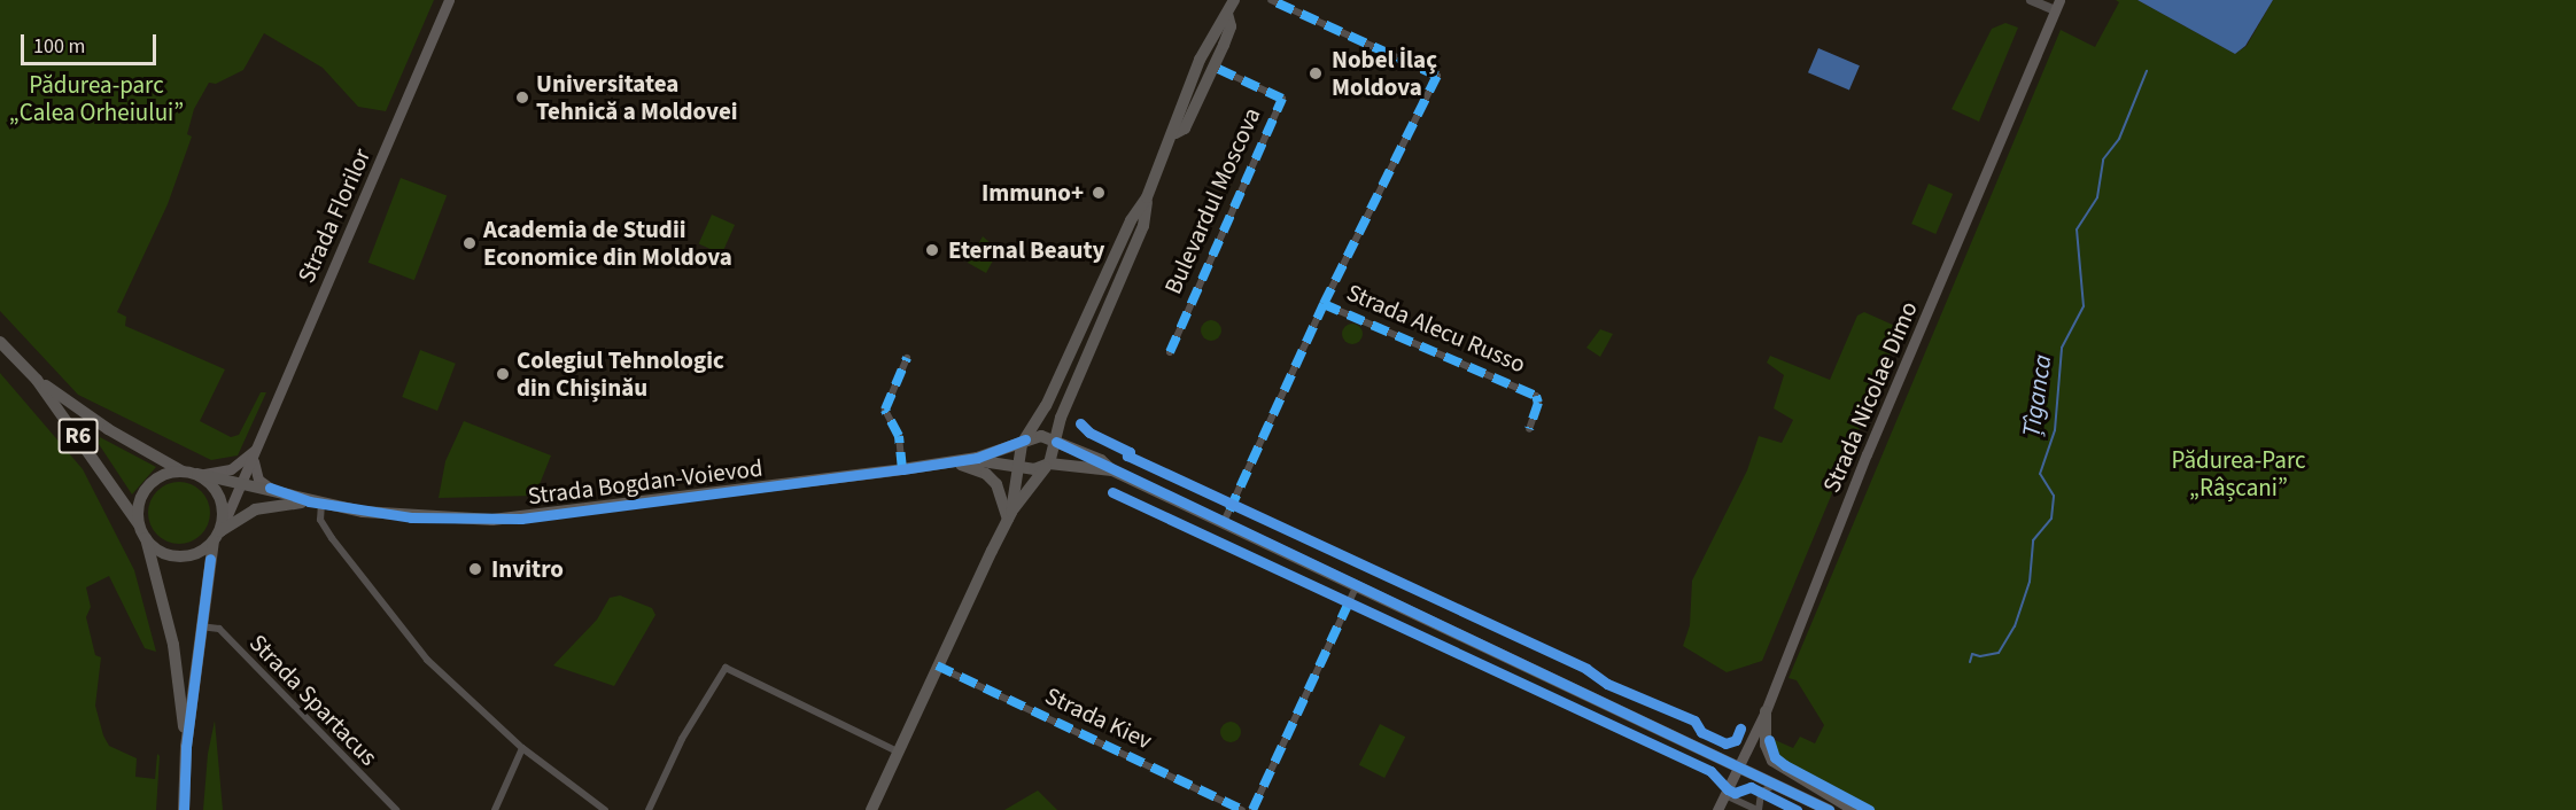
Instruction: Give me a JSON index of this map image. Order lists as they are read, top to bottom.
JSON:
{
  "streets": {
    "main road": [
      "Strada Florilor",
      "Strada Nicolae Dimo",
      "R6",
      "Strada Bogdan-Voievod"
    ],
    "street": [
      "Bulevardul Moscova",
      "Strada Alecu Russo",
      "Strada Spartacus",
      "Strada Kiev"
    ]
  },
  "crossings": [
    ["Strada Florilor", "R6"],
    ["Strada Florilor", "Strada Bogdan-Voievod"],
    ["R6", "Strada Bogdan-Voievod"]
  ],
  "water": ["Țîganca"],
  "parks": ["Pădurea-parc „Calea Orheiului”", "Pădurea-Parc „Râșcani”"],
  "places": [
    "Nobel İlaç Moldova",
    "Universitatea Tehnică a Moldovei",
    "Immuno+",
    "Academia de Studii Economice din Moldova",
    "Eternal Beauty",
    "Colegiul Tehnologic din Chișinău",
    "Invitro"
  ],
  "scale_bar": "100 m"
}
